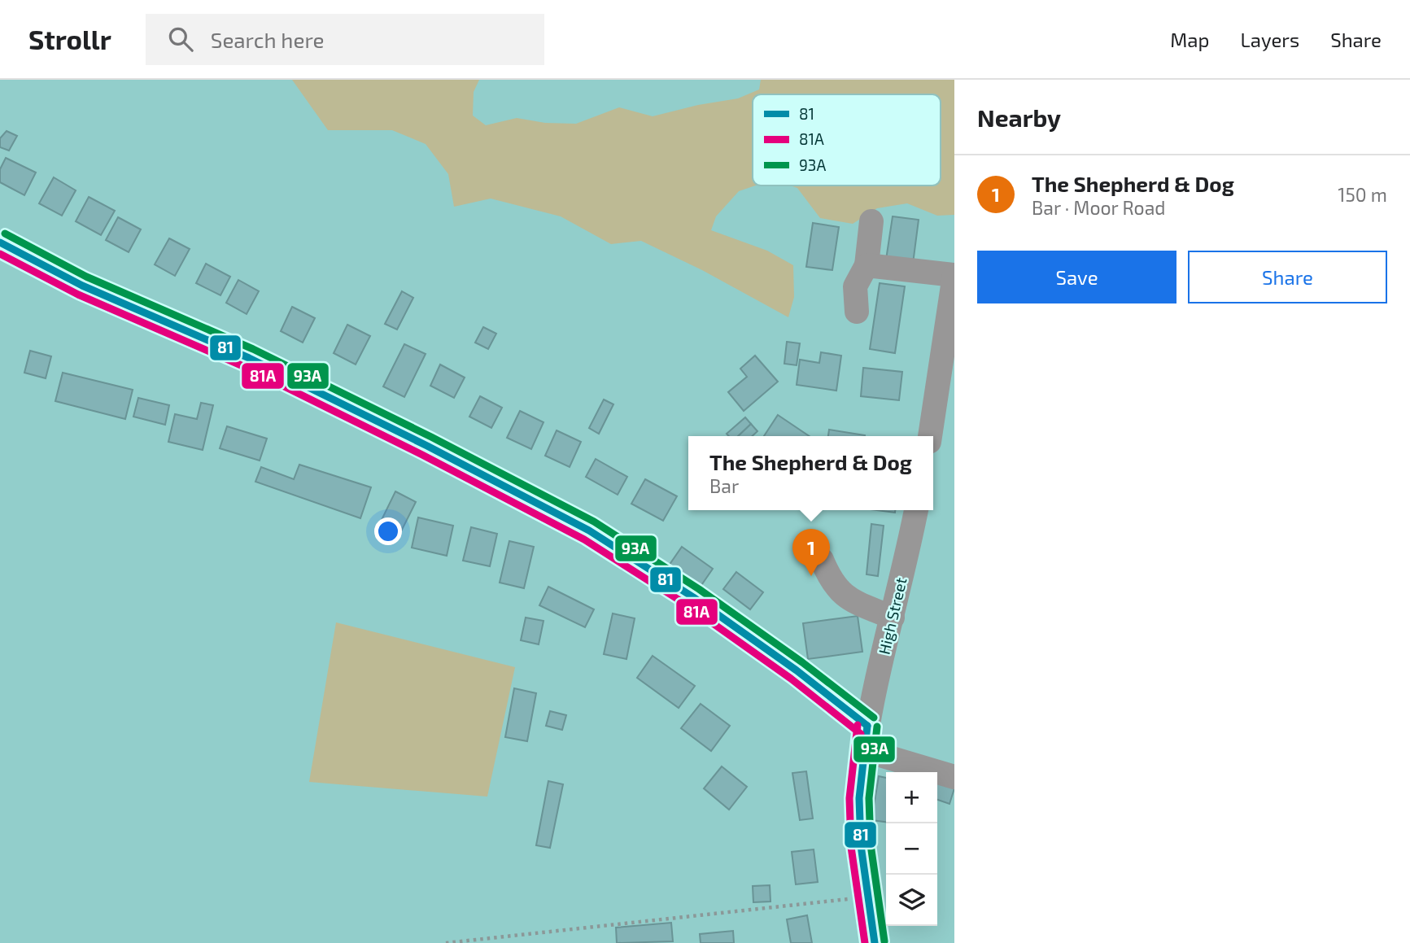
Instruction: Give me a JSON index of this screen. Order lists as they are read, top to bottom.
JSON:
{
  "streets": {
    "street": ["High Street"]
  },
  "lines": ["transit line 93A", "transit line 81", "transit line 81A"],
  "legend": ["81", "81A", "93A"],
  "page": {
    "header": "Strollr",
    "search": "Search here",
    "nav": ["Map", "Layers", "Share"],
    "heading": "Nearby",
    "list": [
      {
        "mark": "1",
        "name": "The Shepherd & Dog",
        "note": "Bar · Moor Road",
        "value": "150 m"
      }
    ],
    "buttons": ["Save", "Share"],
    "popup": ["The Shepherd & Dog", "Bar"],
    "pins": "1",
    "map_buttons": ["+", "−"]
  }
}
